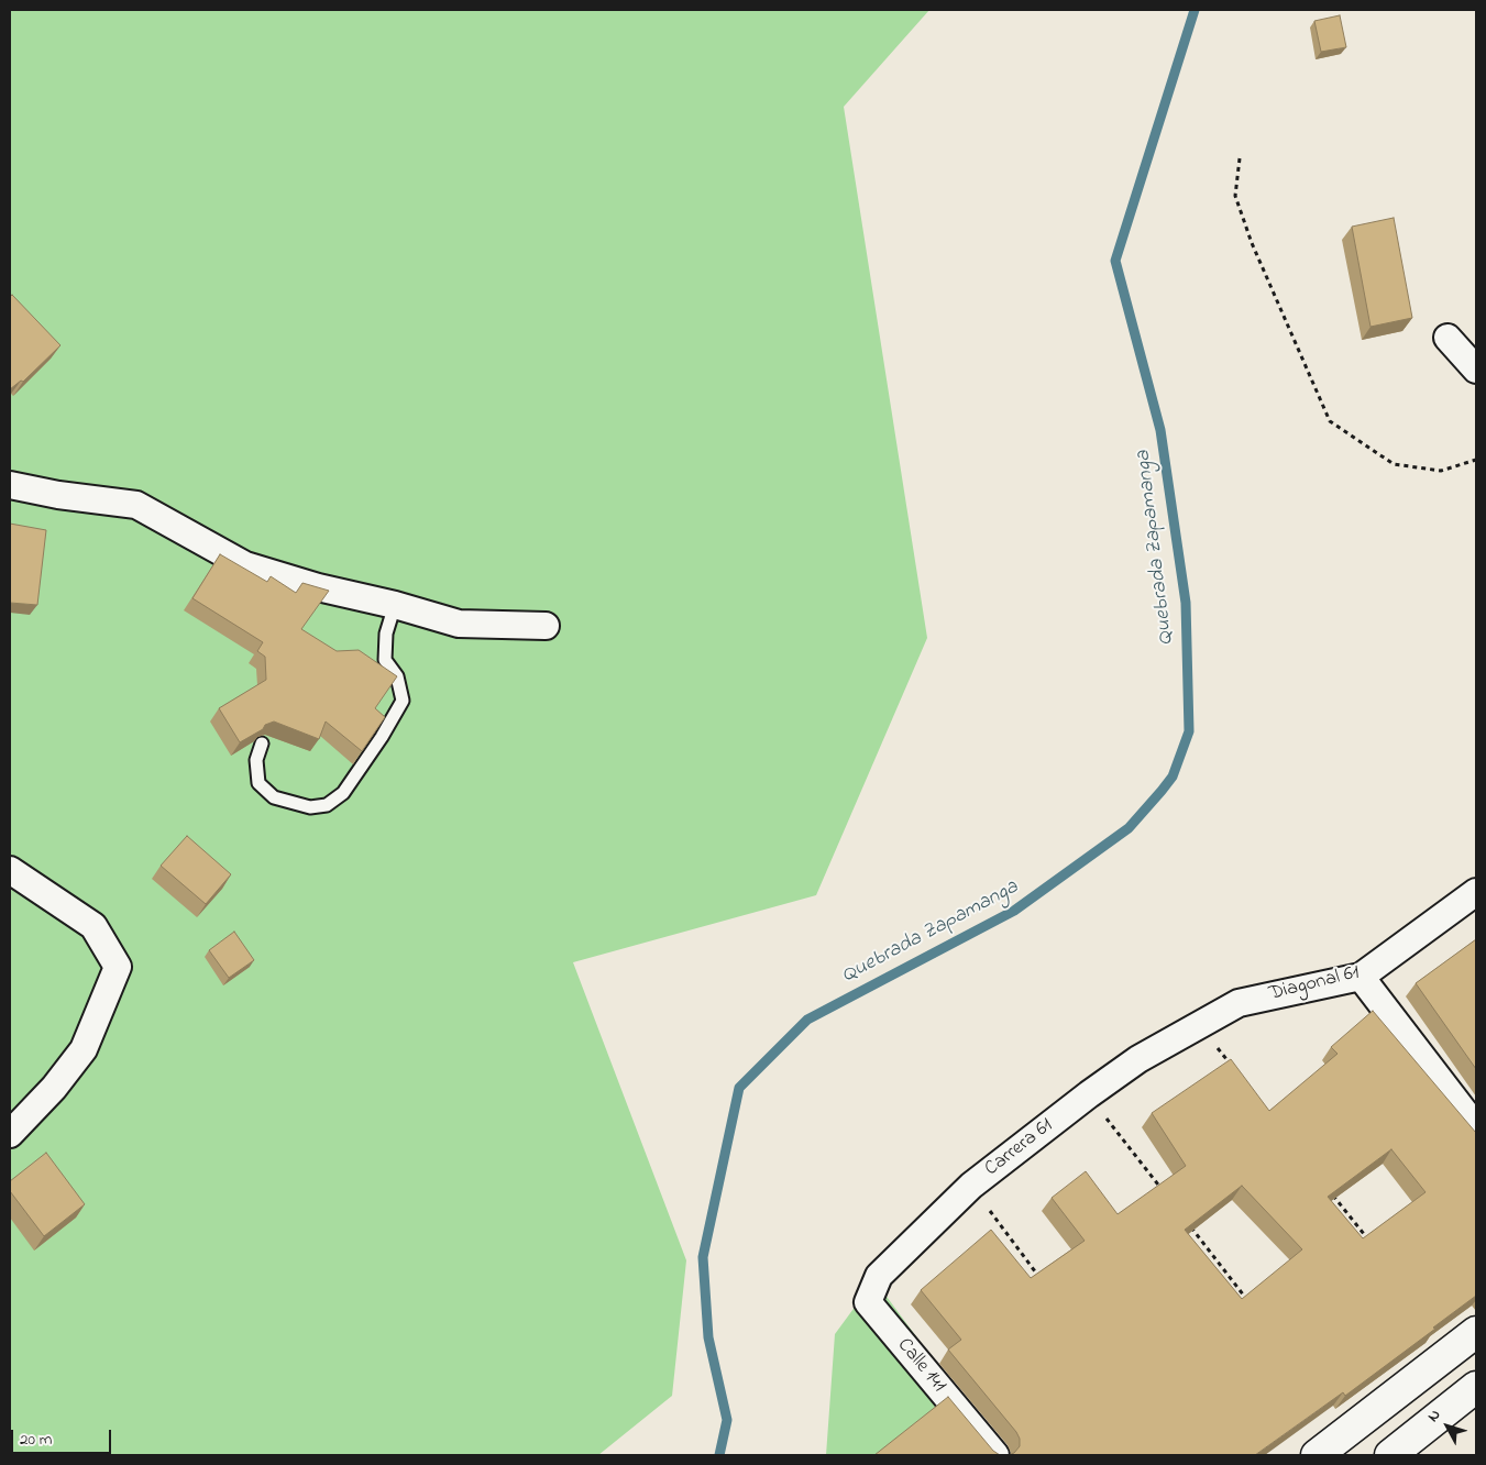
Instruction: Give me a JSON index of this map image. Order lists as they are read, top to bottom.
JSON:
{
  "streets": {
    "street": ["Diagonal 61", "Carrera 61", "Calle 141"]
  },
  "crossings": [
    ["Diagonal 61", "Carrera 61"],
    ["Carrera 61", "Calle 141"]
  ],
  "water": ["Quebrada Zapamanga"],
  "scale_bar": "20 m",
  "north": "top left"
}
